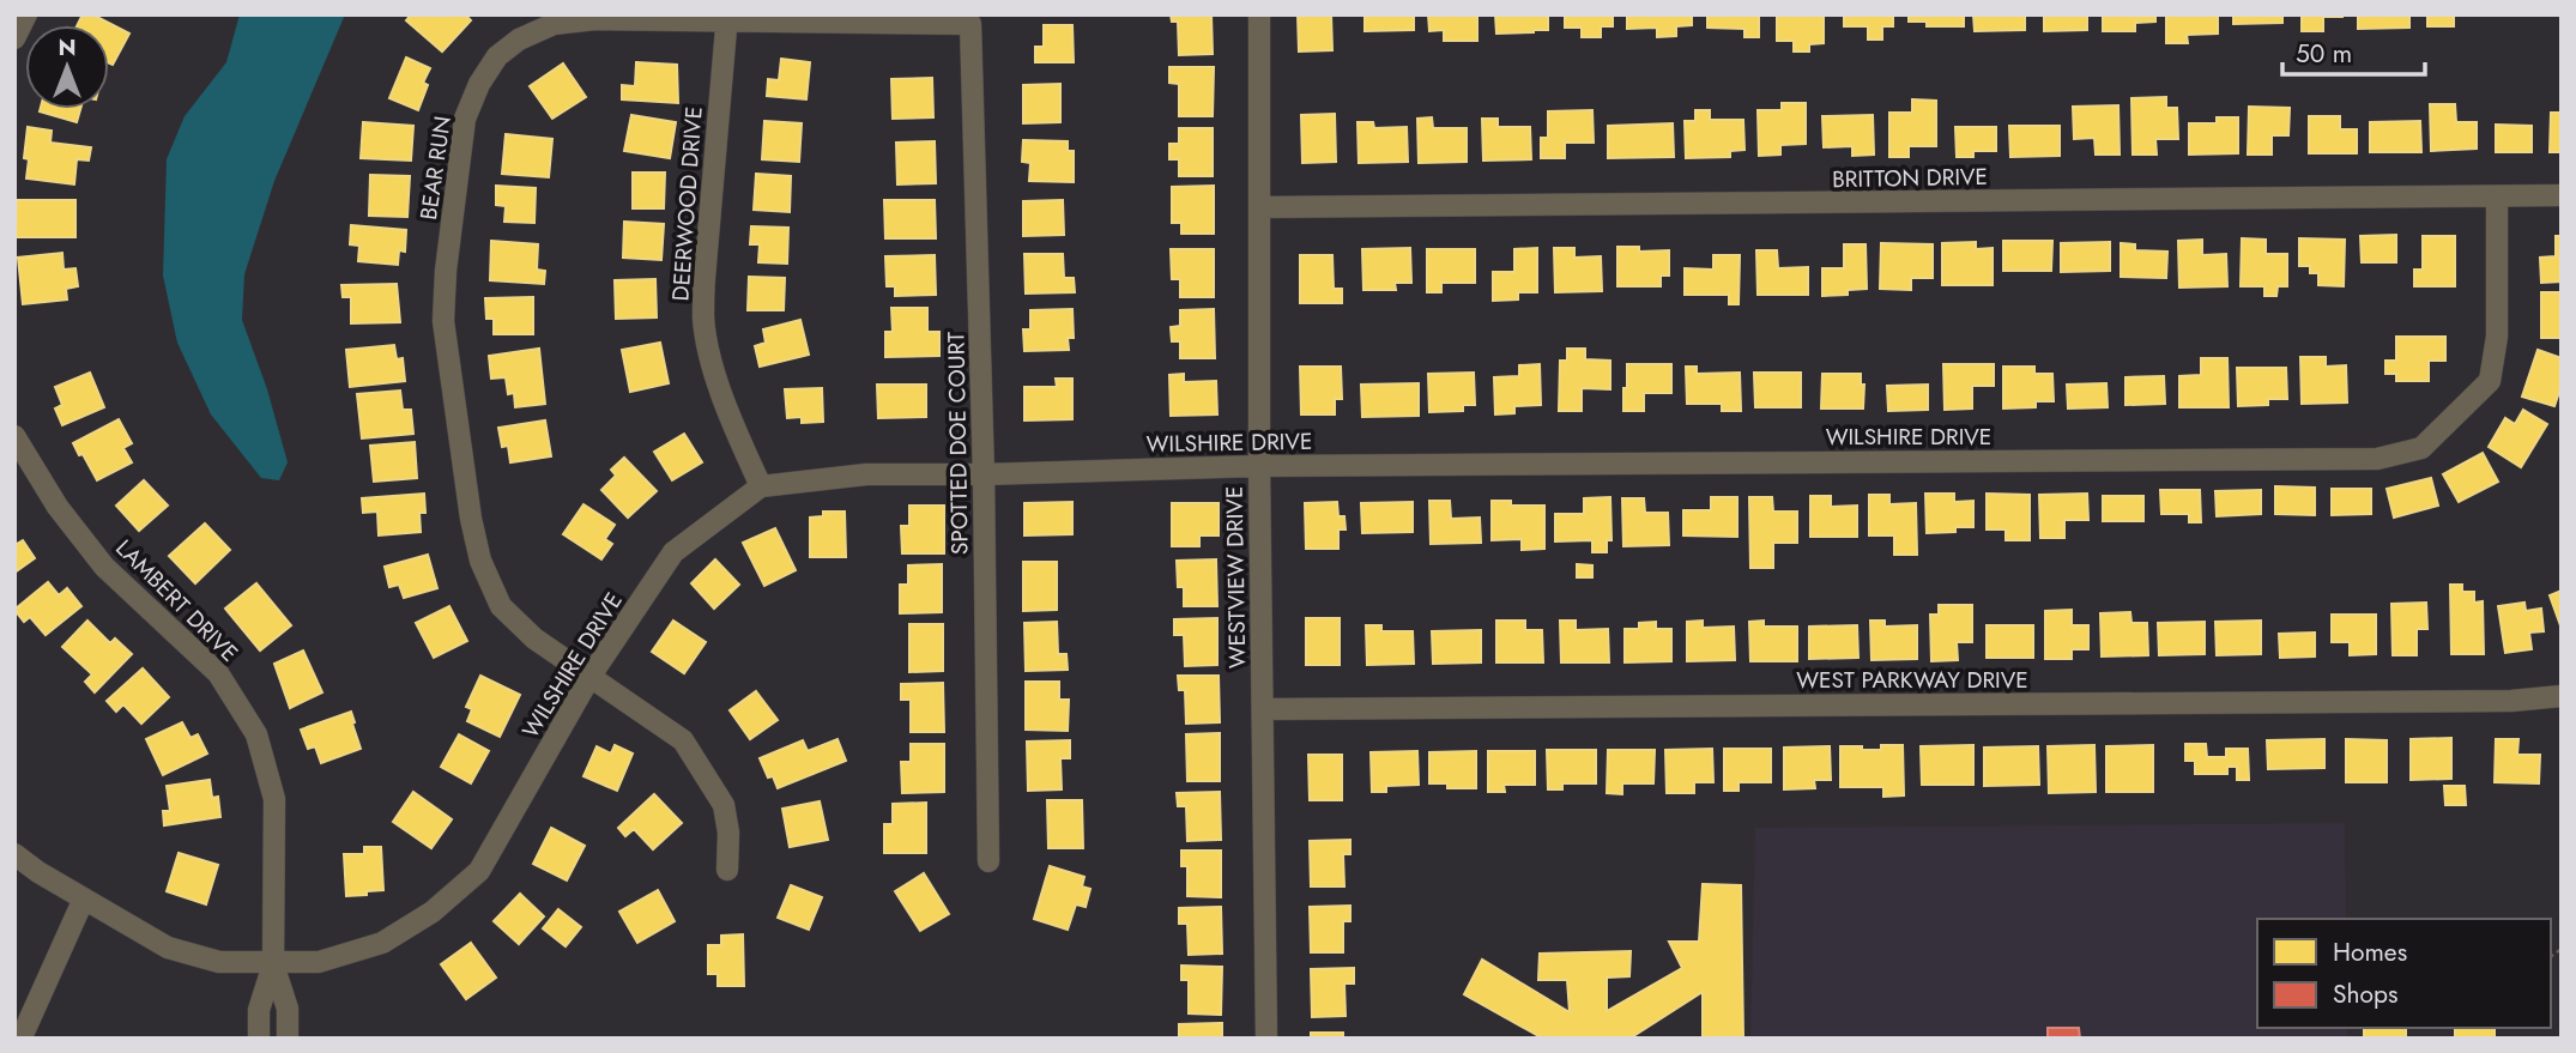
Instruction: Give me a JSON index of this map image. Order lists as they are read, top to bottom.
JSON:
{
  "streets": {
    "street": [
      "BEAR RUN",
      "BRITTON DRIVE",
      "DEERWOOD DRIVE",
      "WILSHIRE DRIVE",
      "SPOTTED DOE COURT",
      "WESTVIEW DRIVE",
      "LAMBERT DRIVE",
      "WEST PARKWAY DRIVE"
    ]
  },
  "crossings": [
    ["BEAR RUN", "DEERWOOD DRIVE"],
    ["BEAR RUN", "WILSHIRE DRIVE"],
    ["BEAR RUN", "SPOTTED DOE COURT"],
    ["BRITTON DRIVE", "WILSHIRE DRIVE"],
    ["BRITTON DRIVE", "WESTVIEW DRIVE"],
    ["DEERWOOD DRIVE", "WILSHIRE DRIVE"],
    ["WILSHIRE DRIVE", "SPOTTED DOE COURT"],
    ["WILSHIRE DRIVE", "WESTVIEW DRIVE"],
    ["WILSHIRE DRIVE", "LAMBERT DRIVE"],
    ["WESTVIEW DRIVE", "WEST PARKWAY DRIVE"]
  ],
  "legend": ["Homes", "Shops"],
  "scale_bar": "50 m",
  "north": "top"
}
